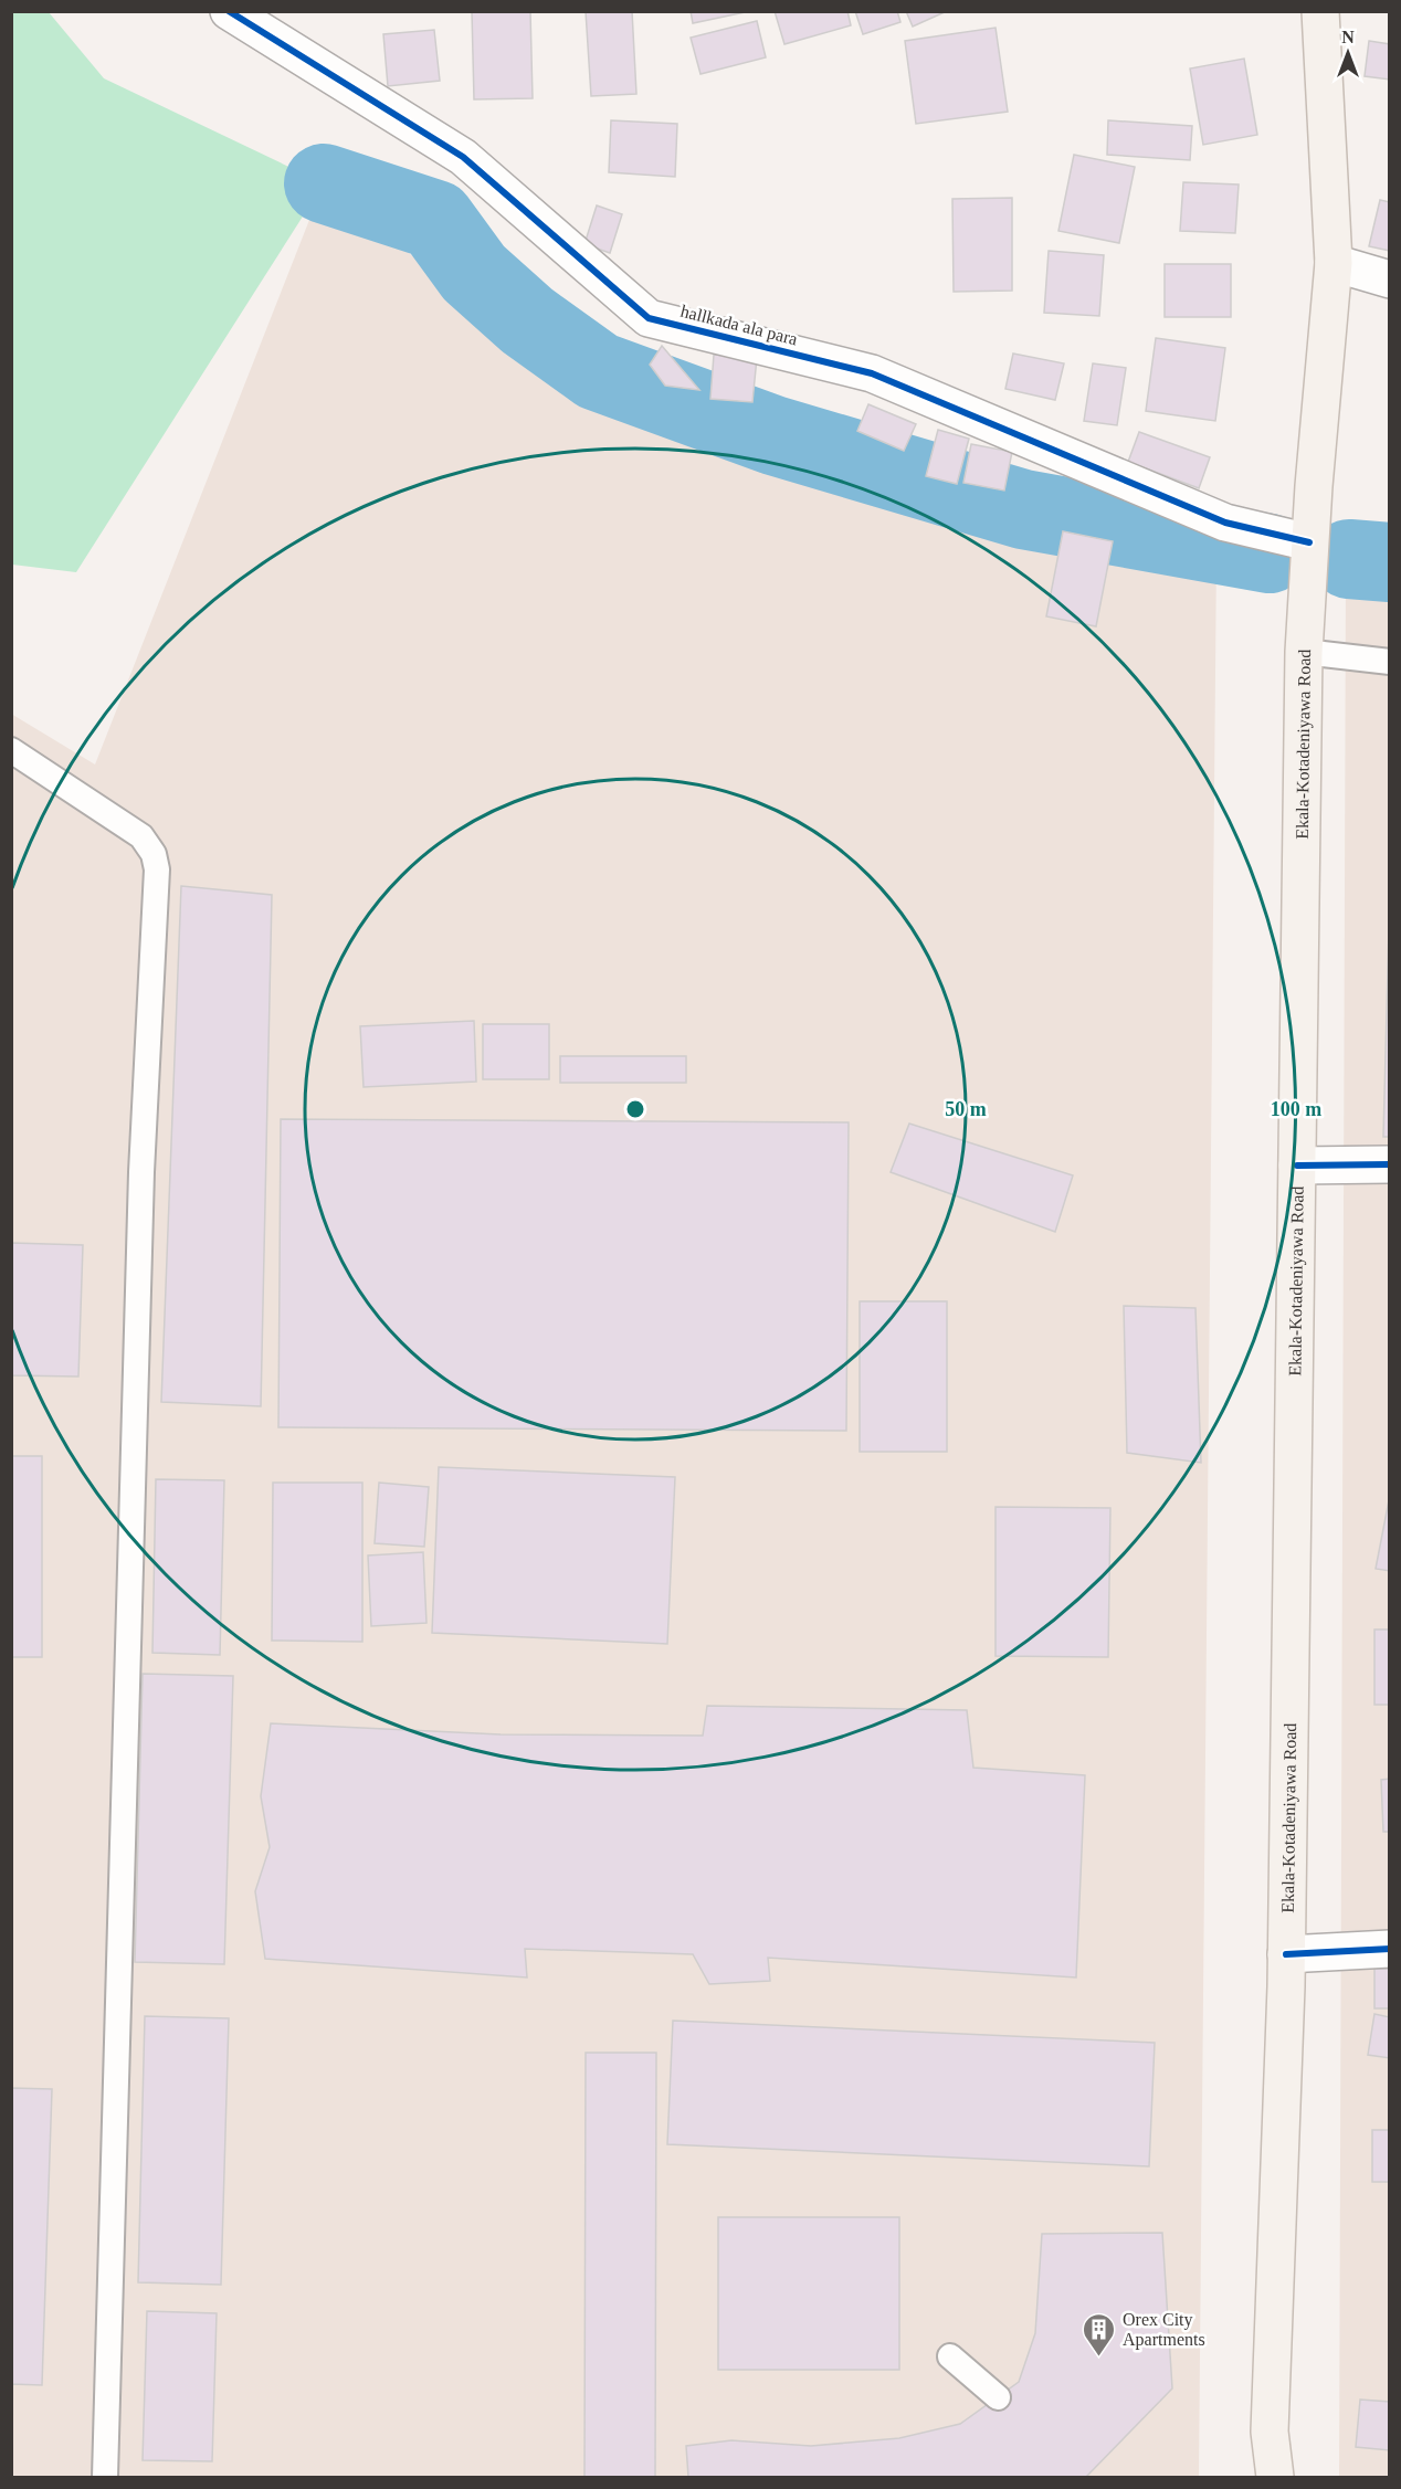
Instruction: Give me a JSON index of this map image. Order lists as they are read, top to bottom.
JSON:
{
  "streets": {
    "main road": ["Ekala-Kotadeniyawa Road"],
    "street": ["hallkada ala para"]
  },
  "crossings": [
    ["hallkada ala para", "Ekala-Kotadeniyawa Road"]
  ],
  "places": {
    "building": ["Orex City Apartments"]
  },
  "north": "top",
  "rings": ["50 m", "100 m"]
}
